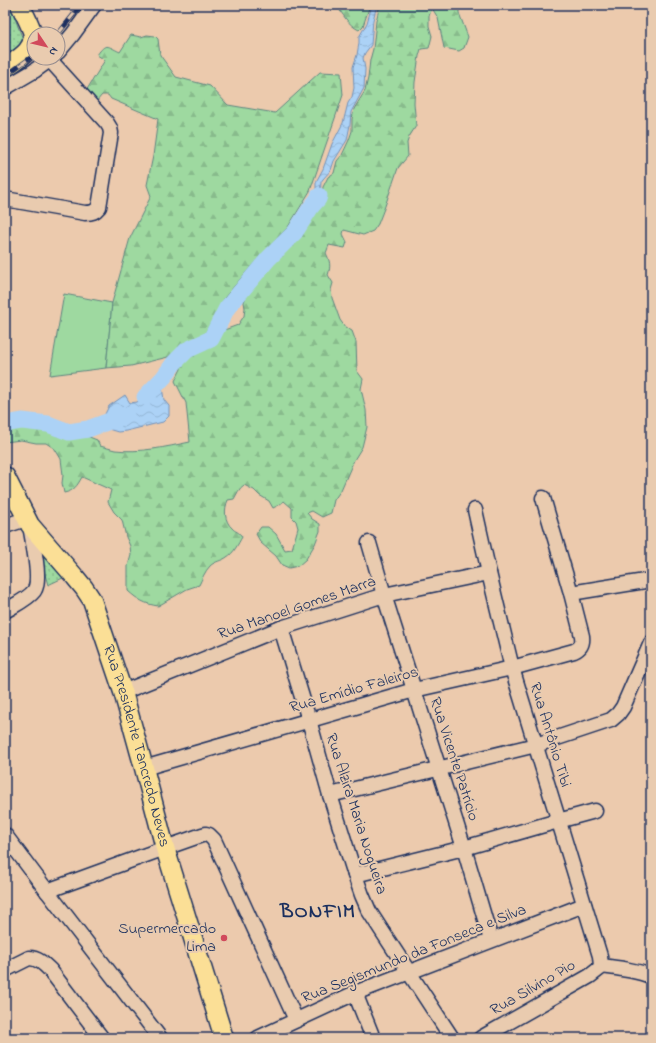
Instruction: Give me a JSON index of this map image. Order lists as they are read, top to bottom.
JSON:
{
  "streets": {
    "main road": ["Rua Presidente Tancredo Neves"],
    "street": [
      "Rua Manoel Gomes Marra",
      "Rua Emídio Faleiros",
      "Rua Antônio Tibi",
      "Rua Vicente Patrício",
      "Rua Alzira Maria Nogueira",
      "Rua Segismundo da Fonseca e Silva",
      "Rua Silvino Pio"
    ]
  },
  "crossings": [
    ["Rua Manoel Gomes Marra", "Rua Antônio Tibi"],
    ["Rua Manoel Gomes Marra", "Rua Presidente Tancredo Neves"],
    ["Rua Manoel Gomes Marra", "Rua Vicente Patrício"],
    ["Rua Manoel Gomes Marra", "Rua Alzira Maria Nogueira"],
    ["Rua Emídio Faleiros", "Rua Antônio Tibi"],
    ["Rua Emídio Faleiros", "Rua Presidente Tancredo Neves"],
    ["Rua Emídio Faleiros", "Rua Vicente Patrício"],
    ["Rua Emídio Faleiros", "Rua Alzira Maria Nogueira"],
    ["Rua Antônio Tibi", "Rua Segismundo da Fonseca e Silva"],
    ["Rua Antônio Tibi", "Rua Silvino Pio"],
    ["Rua Vicente Patrício", "Rua Segismundo da Fonseca e Silva"],
    ["Rua Alzira Maria Nogueira", "Rua Segismundo da Fonseca e Silva"]
  ],
  "districts": ["BONFIM"],
  "places": ["Supermercado Lima"],
  "north": "bottom right"
}
